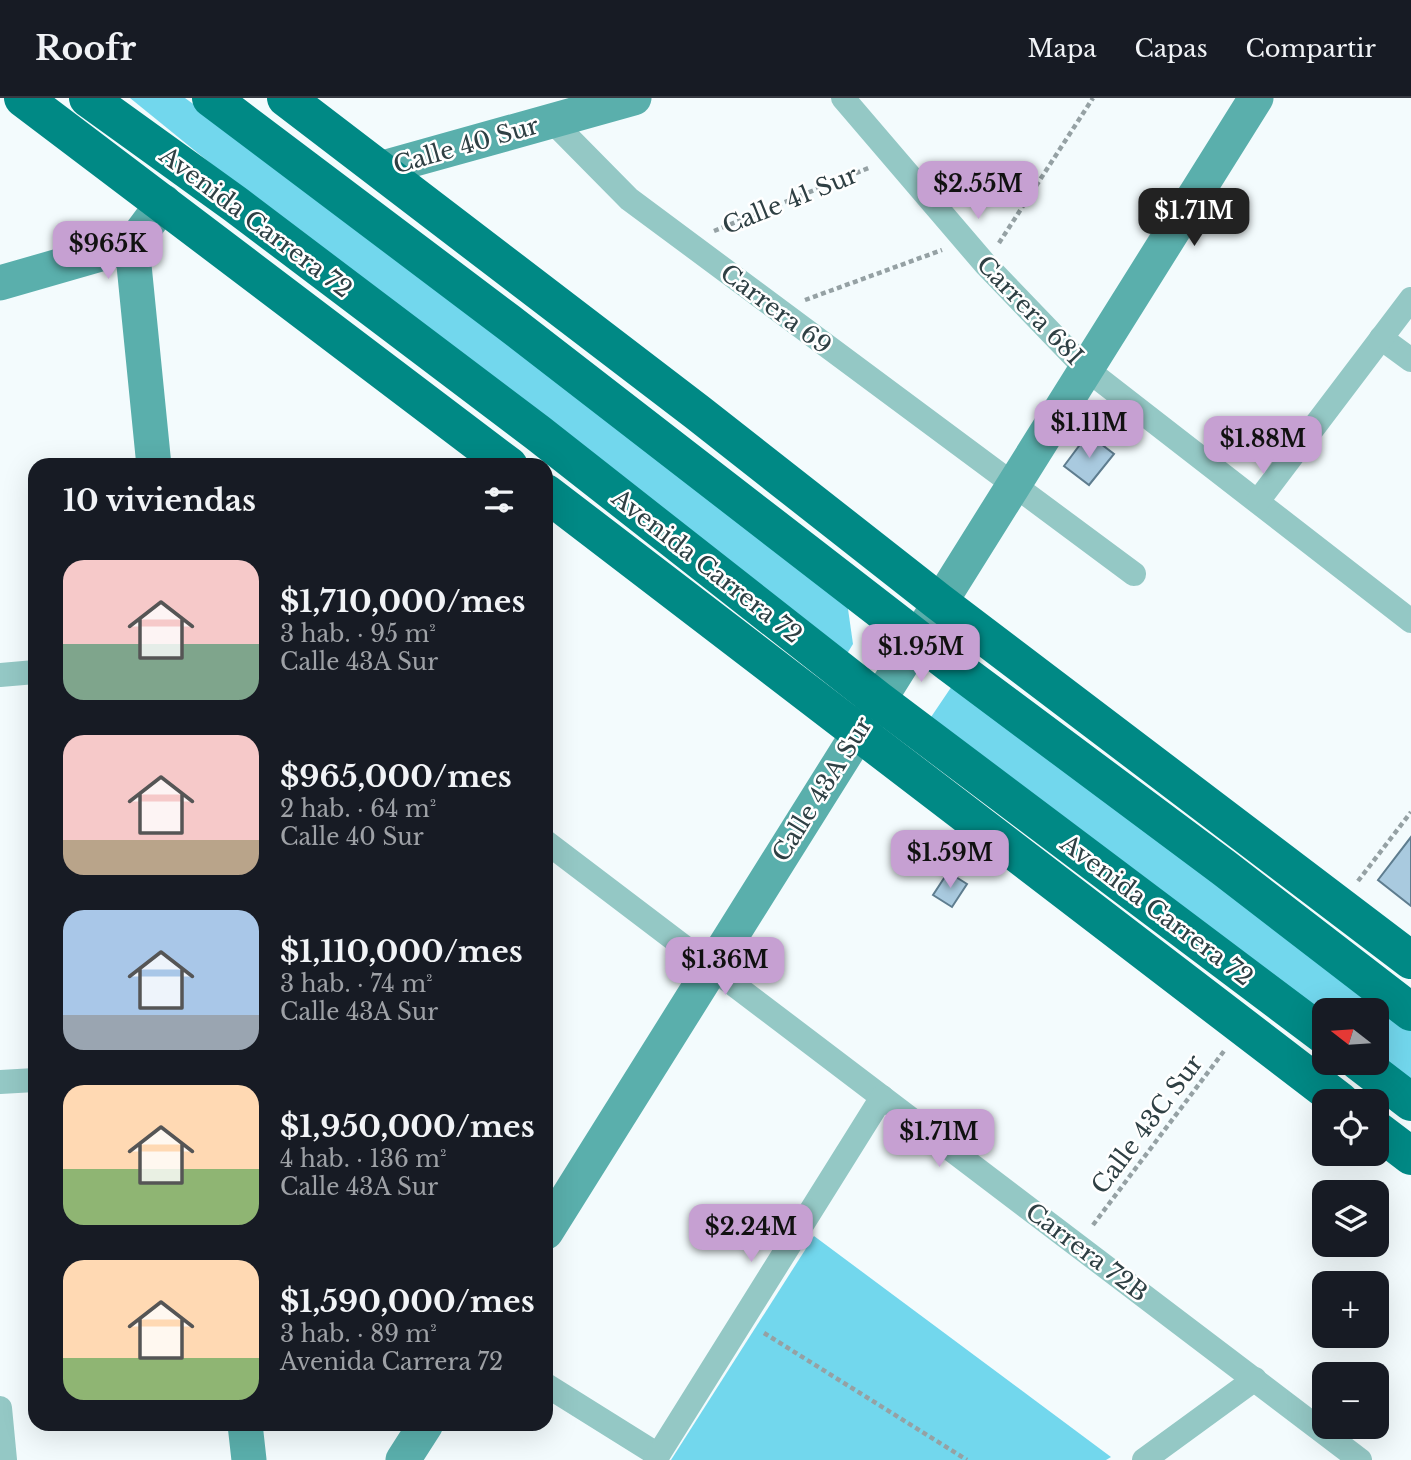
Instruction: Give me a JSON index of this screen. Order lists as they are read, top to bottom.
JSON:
{
  "streets": {
    "highway": ["Avenida Carrera 72"],
    "street": [
      "Calle 40 Sur",
      "Carrera 69",
      "Carrera 68I",
      "Calle 43A Sur",
      "Carrera 72B"
    ],
    "path": ["Calle 41 Sur", "Calle 43C Sur"]
  },
  "crossings": [
    ["Calle 40 Sur", "Carrera 69"],
    ["Calle 41 Sur", "Carrera 69"],
    ["Calle 41 Sur", "Carrera 68I"],
    ["Avenida Carrera 72", "Calle 43A Sur"],
    ["Avenida Carrera 72", "Calle 43C Sur"],
    ["Carrera 69", "Calle 43A Sur"],
    ["Carrera 68I", "Calle 43A Sur"],
    ["Calle 43A Sur", "Carrera 72B"],
    ["Calle 43C Sur", "Carrera 72B"]
  ],
  "north": "left",
  "page": {
    "header": "Roofr",
    "nav": ["Mapa", "Capas", "Compartir"],
    "price": [
      "$2.55M",
      "$1.71M",
      "$965K",
      "$1.11M",
      "$1.88M",
      "$1.95M",
      "$1.59M",
      "$1.36M",
      "$1.71M",
      "$2.24M"
    ],
    "heading": "10 viviendas",
    "list": [
      {
        "name": "$1,710,000/mes",
        "note": "3 hab. · 95 m² · Calle 43A Sur"
      },
      {
        "name": "$965,000/mes",
        "note": "2 hab. · 64 m² · Calle 40 Sur"
      },
      {
        "name": "$1,110,000/mes",
        "note": "3 hab. · 74 m² · Calle 43A Sur"
      },
      {
        "name": "$1,950,000/mes",
        "note": "4 hab. · 136 m² · Calle 43A Sur"
      },
      {
        "name": "$1,590,000/mes",
        "note": "3 hab. · 89 m² · Avenida Carrera 72"
      }
    ],
    "map_buttons": ["+", "−"]
  }
}
